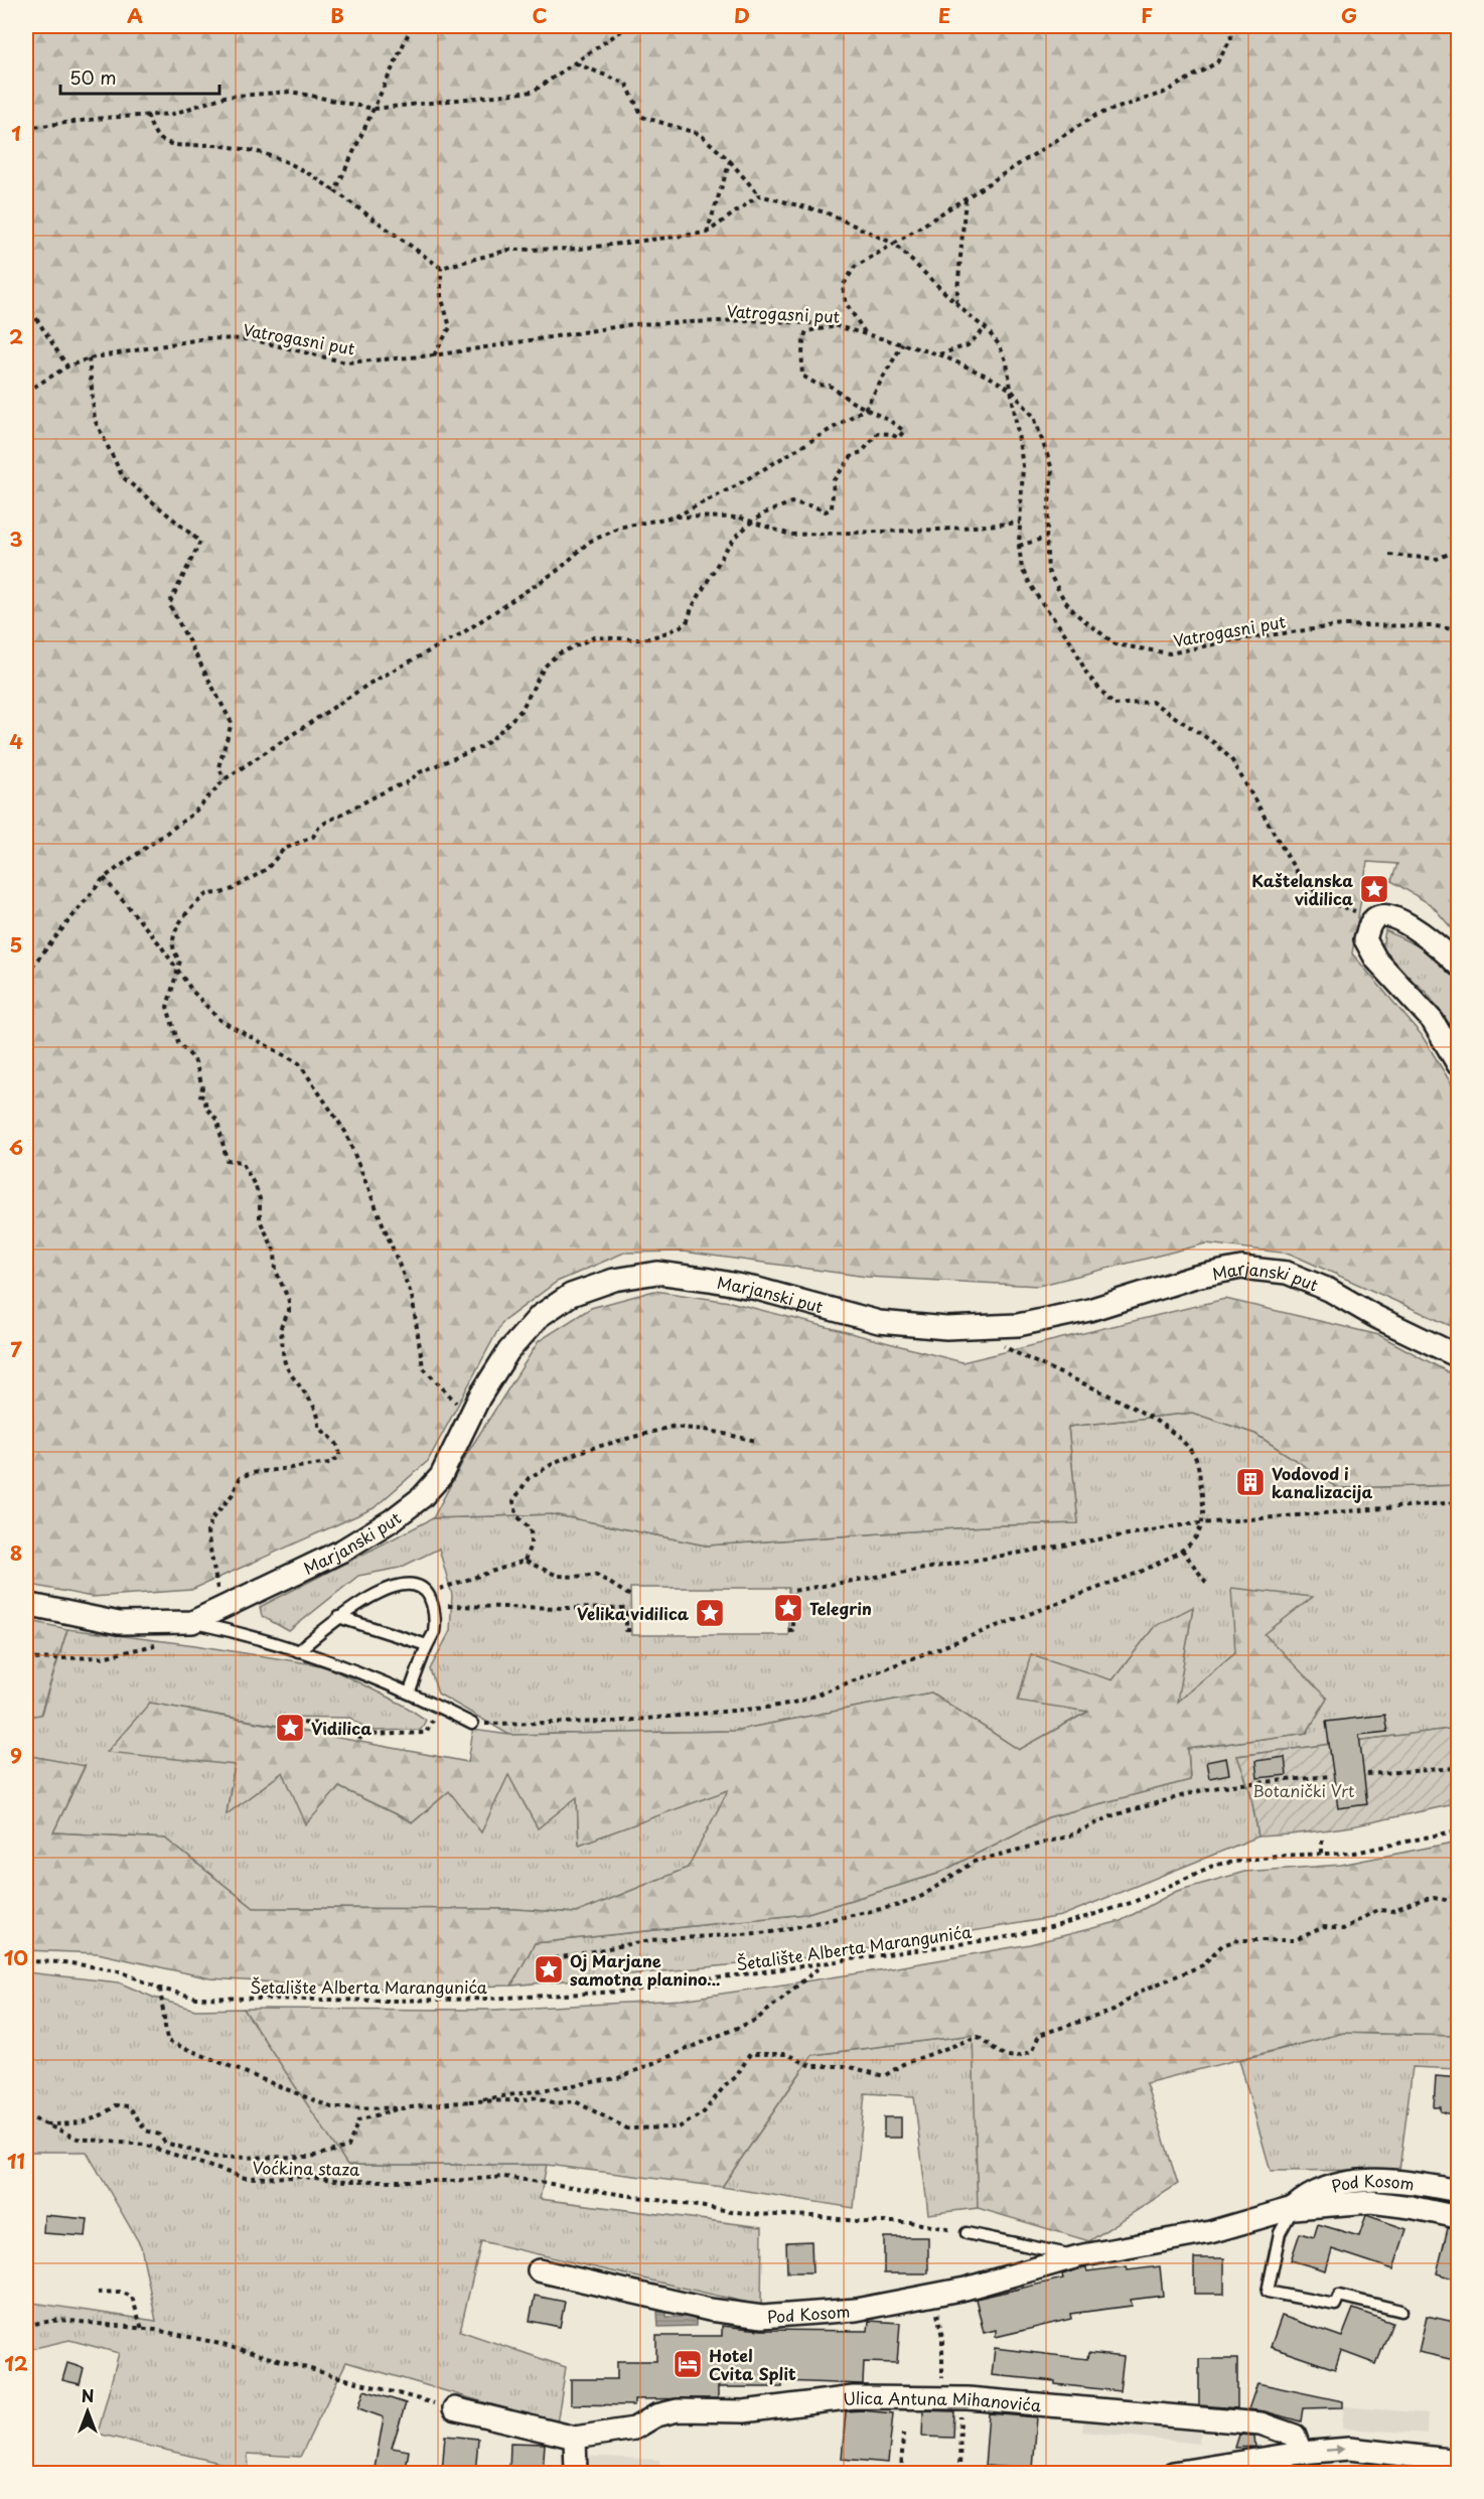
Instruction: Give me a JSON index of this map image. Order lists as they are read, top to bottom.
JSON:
{
  "streets": {
    "street": ["Marjanski put", "Pod Kosom", "Ulica Antuna Mihanovića"],
    "path": ["Vatrogasni put", "Šetalište Alberta Marangunića", "Voćkina staza"]
  },
  "crossings": [
    ["Voćkina staza", "Pod Kosom"]
  ],
  "parks": ["Botanički Vrt"],
  "places": {
    "place": [
      "Kaštelanska vidilica",
      "Telegrin",
      "Velika vidilica",
      "Vidilica",
      "Oj Marjane samotna planino..."
    ],
    "building": ["Vodovod i kanalizacija"],
    "hotel": ["Hotel Cvita Split"]
  },
  "scale_bar": "50 m",
  "north": "top",
  "grid": {
    "columns": [
      "A",
      "B",
      "C",
      "D",
      "E",
      "F",
      "G"
    ],
    "rows": [
      "1",
      "2",
      "3",
      "4",
      "5",
      "6",
      "7",
      "8",
      "9",
      "10",
      "11",
      "12"
    ]
  }
}
